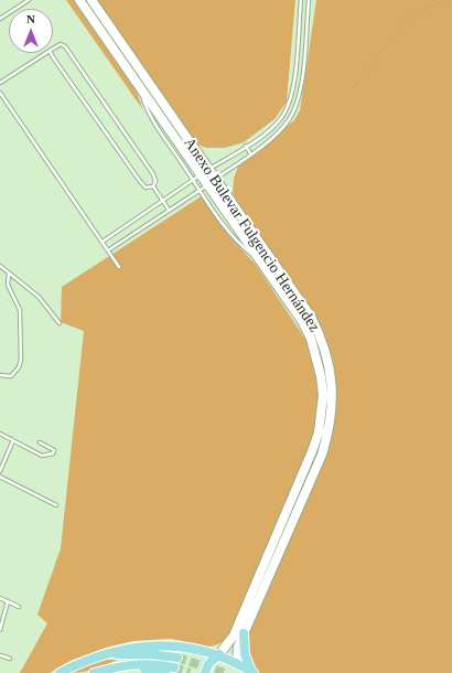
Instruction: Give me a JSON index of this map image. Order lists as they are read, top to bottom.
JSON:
{
  "streets": {
    "main road": ["Anexo Bulevar Fulgencio Hernández"]
  },
  "north": "top"
}
